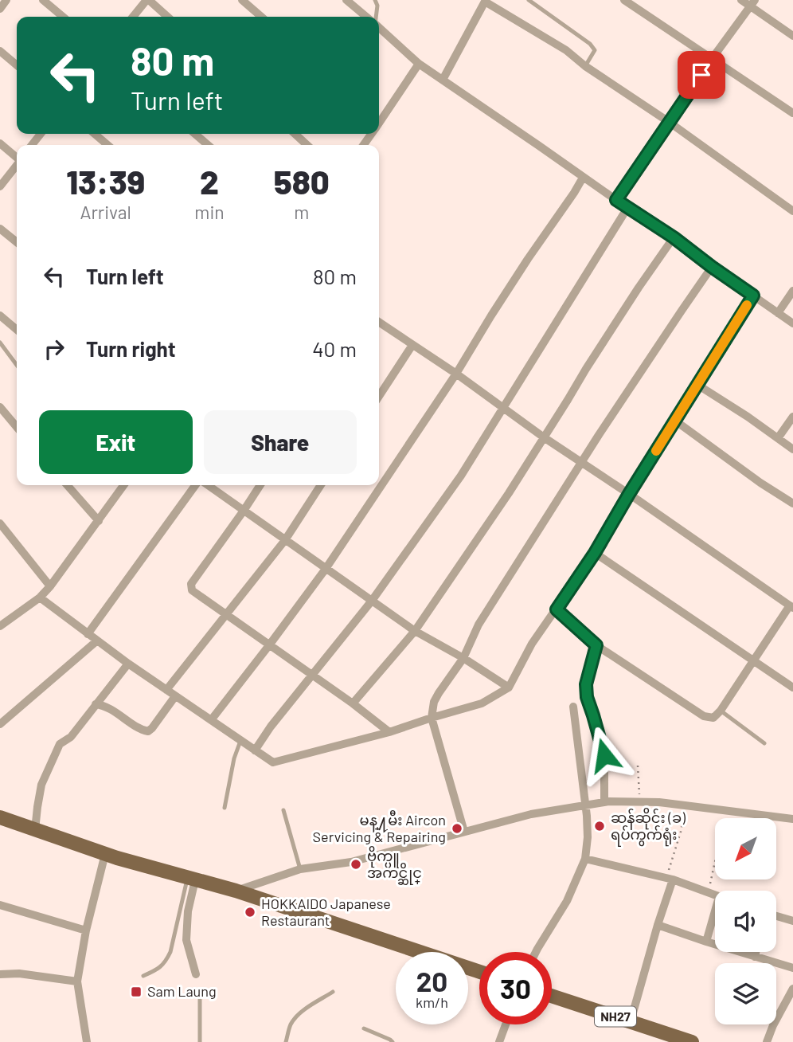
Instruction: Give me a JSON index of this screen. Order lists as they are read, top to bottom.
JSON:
{
  "streets": {
    "main road": ["NH27"]
  },
  "places": {
    "other": [
      "ဆန်ဆိုင်း (ခ) ရပ်ကွက်ရုံး",
      "မန္႔မီး Aircon Servicing & Repairing",
      "ဗိုက္ပူ အကင္ဆိုင္",
      "HOKKAIDO Japanese Restaurant"
    ],
    "transit": ["Sam Laung"]
  },
  "north": "bottom left",
  "page": {
    "turn": ["80 m", "Turn left"],
    "eta": [
      "13:39",
      "Arrival",
      "2",
      "min",
      "580",
      "m"
    ],
    "list": [
      {
        "name": "Turn left",
        "value": "80 m"
      },
      {
        "name": "Turn right",
        "value": "40 m"
      }
    ],
    "buttons": ["Exit", "Share"],
    "speed": "20 km/h",
    "limit": "30"
  }
}
